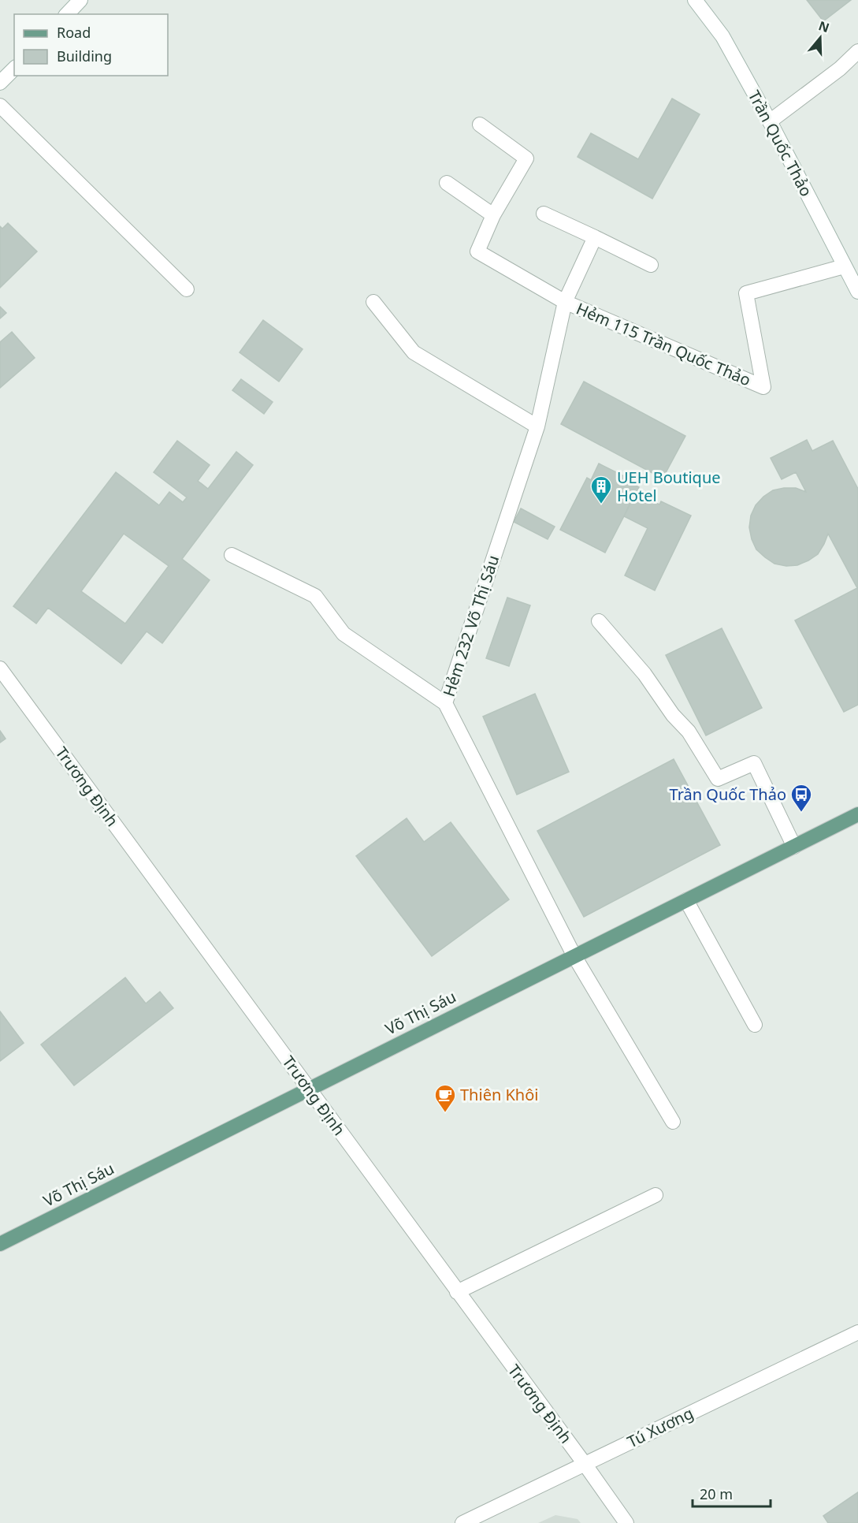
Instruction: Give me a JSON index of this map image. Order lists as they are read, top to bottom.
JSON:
{
  "streets": {
    "main road": ["Võ Thị Sáu"],
    "street": [
      "Trần Quốc Thảo",
      "Hẻm 115 Trần Quốc Thảo",
      "Hẻm 232 Võ Thị Sáu",
      "Trương Định",
      "Tú Xương"
    ]
  },
  "crossings": [
    ["Trần Quốc Thảo", "Hẻm 115 Trần Quốc Thảo"],
    ["Hẻm 115 Trần Quốc Thảo", "Hẻm 232 Võ Thị Sáu"],
    ["Hẻm 232 Võ Thị Sáu", "Võ Thị Sáu"],
    ["Trương Định", "Võ Thị Sáu"],
    ["Trương Định", "Tú Xương"]
  ],
  "places": {
    "building": ["UEH Boutique Hotel"],
    "bus stop": ["Trần Quốc Thảo"],
    "cafe": ["Thiên Khôi"]
  },
  "legend": ["Road", "Building"],
  "scale_bar": "20 m",
  "north": "top"
}
